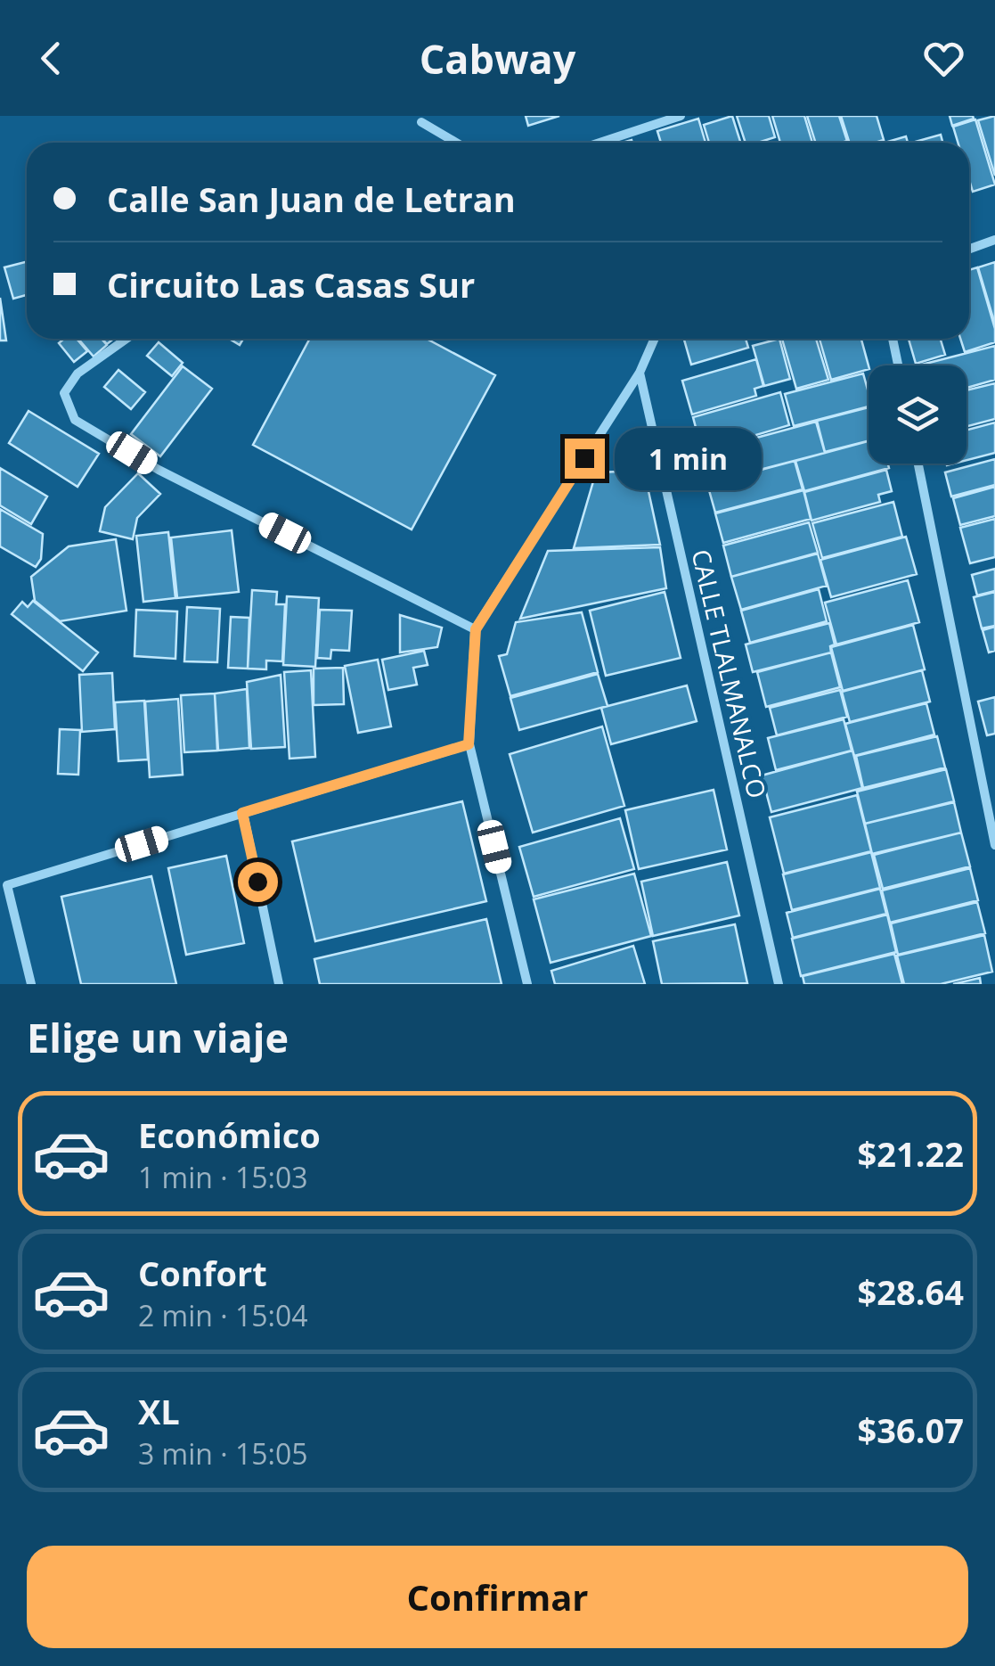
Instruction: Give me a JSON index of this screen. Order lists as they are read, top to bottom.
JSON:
{
  "streets": {
    "street": ["CALLE TLALMANALCO"]
  },
  "page": {
    "header": "Cabway",
    "banner": ["Calle San Juan de Letran", "Circuito Las Casas Sur"],
    "bubble": "1 min",
    "heading": "Elige un viaje",
    "list": [
      {
        "name": "Económico",
        "note": "1 min · 15:03",
        "value": "$21.22"
      },
      {
        "name": "Confort",
        "note": "2 min · 15:04",
        "value": "$28.64"
      },
      {
        "name": "XL",
        "note": "3 min · 15:05",
        "value": "$36.07"
      }
    ],
    "buttons": "Confirmar"
  }
}
